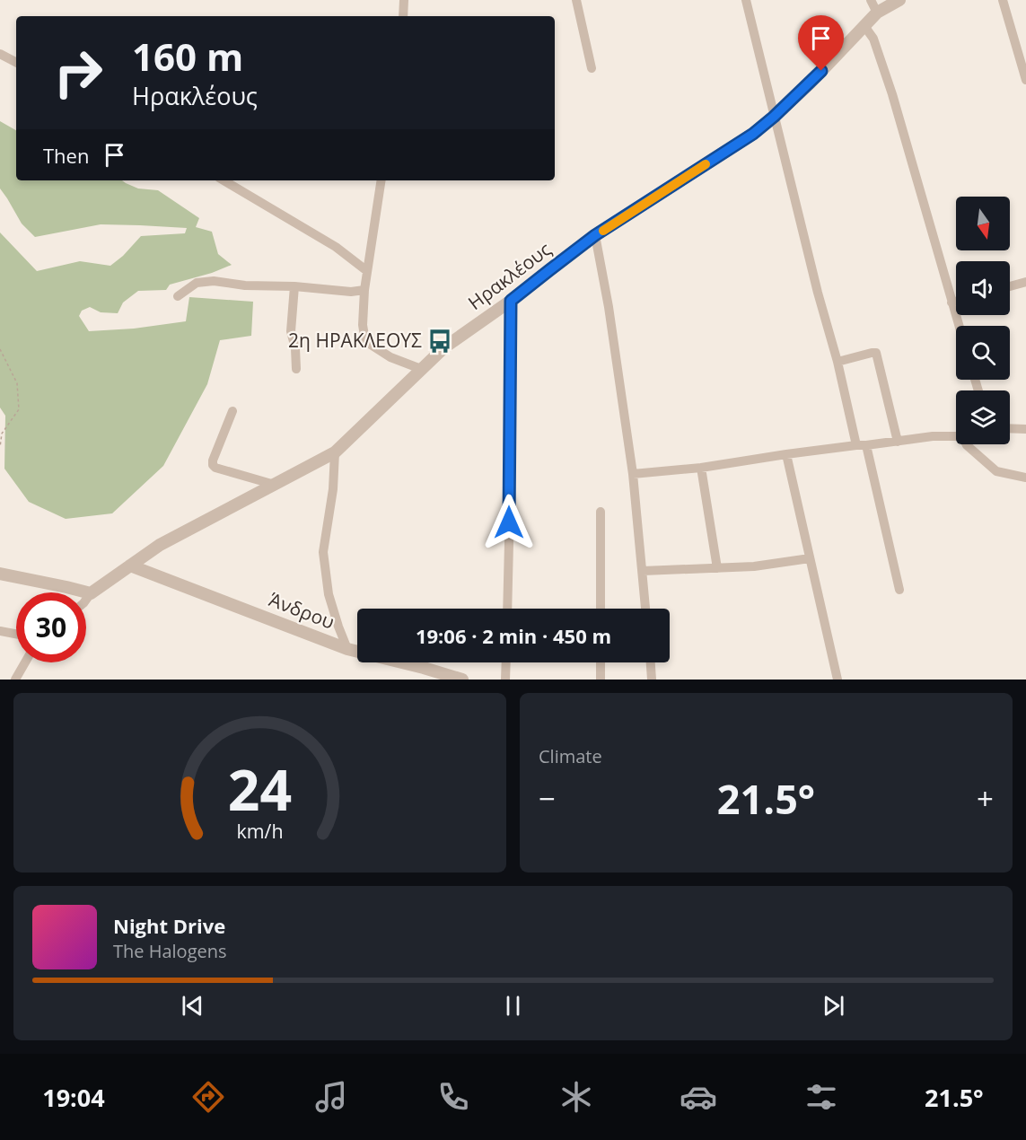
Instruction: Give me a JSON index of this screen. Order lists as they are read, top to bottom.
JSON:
{
  "streets": {
    "street": ["Ηρακλέους", "Άνδρου"]
  },
  "crossings": [
    ["Ηρακλέους", "Άνδρου"]
  ],
  "places": {
    "bus stop": ["2η ΗΡΑΚΛΕΟΥΣ"]
  },
  "north": "bottom",
  "page": {
    "turn": ["160 m", "Ηρακλέους"],
    "then": "Then",
    "limit": "30",
    "trip": "19:06 · 2 min · 450 m",
    "tile": "Climate",
    "heat": ["−", "21.5°", "+"],
    "song": ["Night Drive", "The Halogens"],
    "tabs": ["19:04", "21.5°"],
    "gauge": ["24", "km/h"]
  }
}
